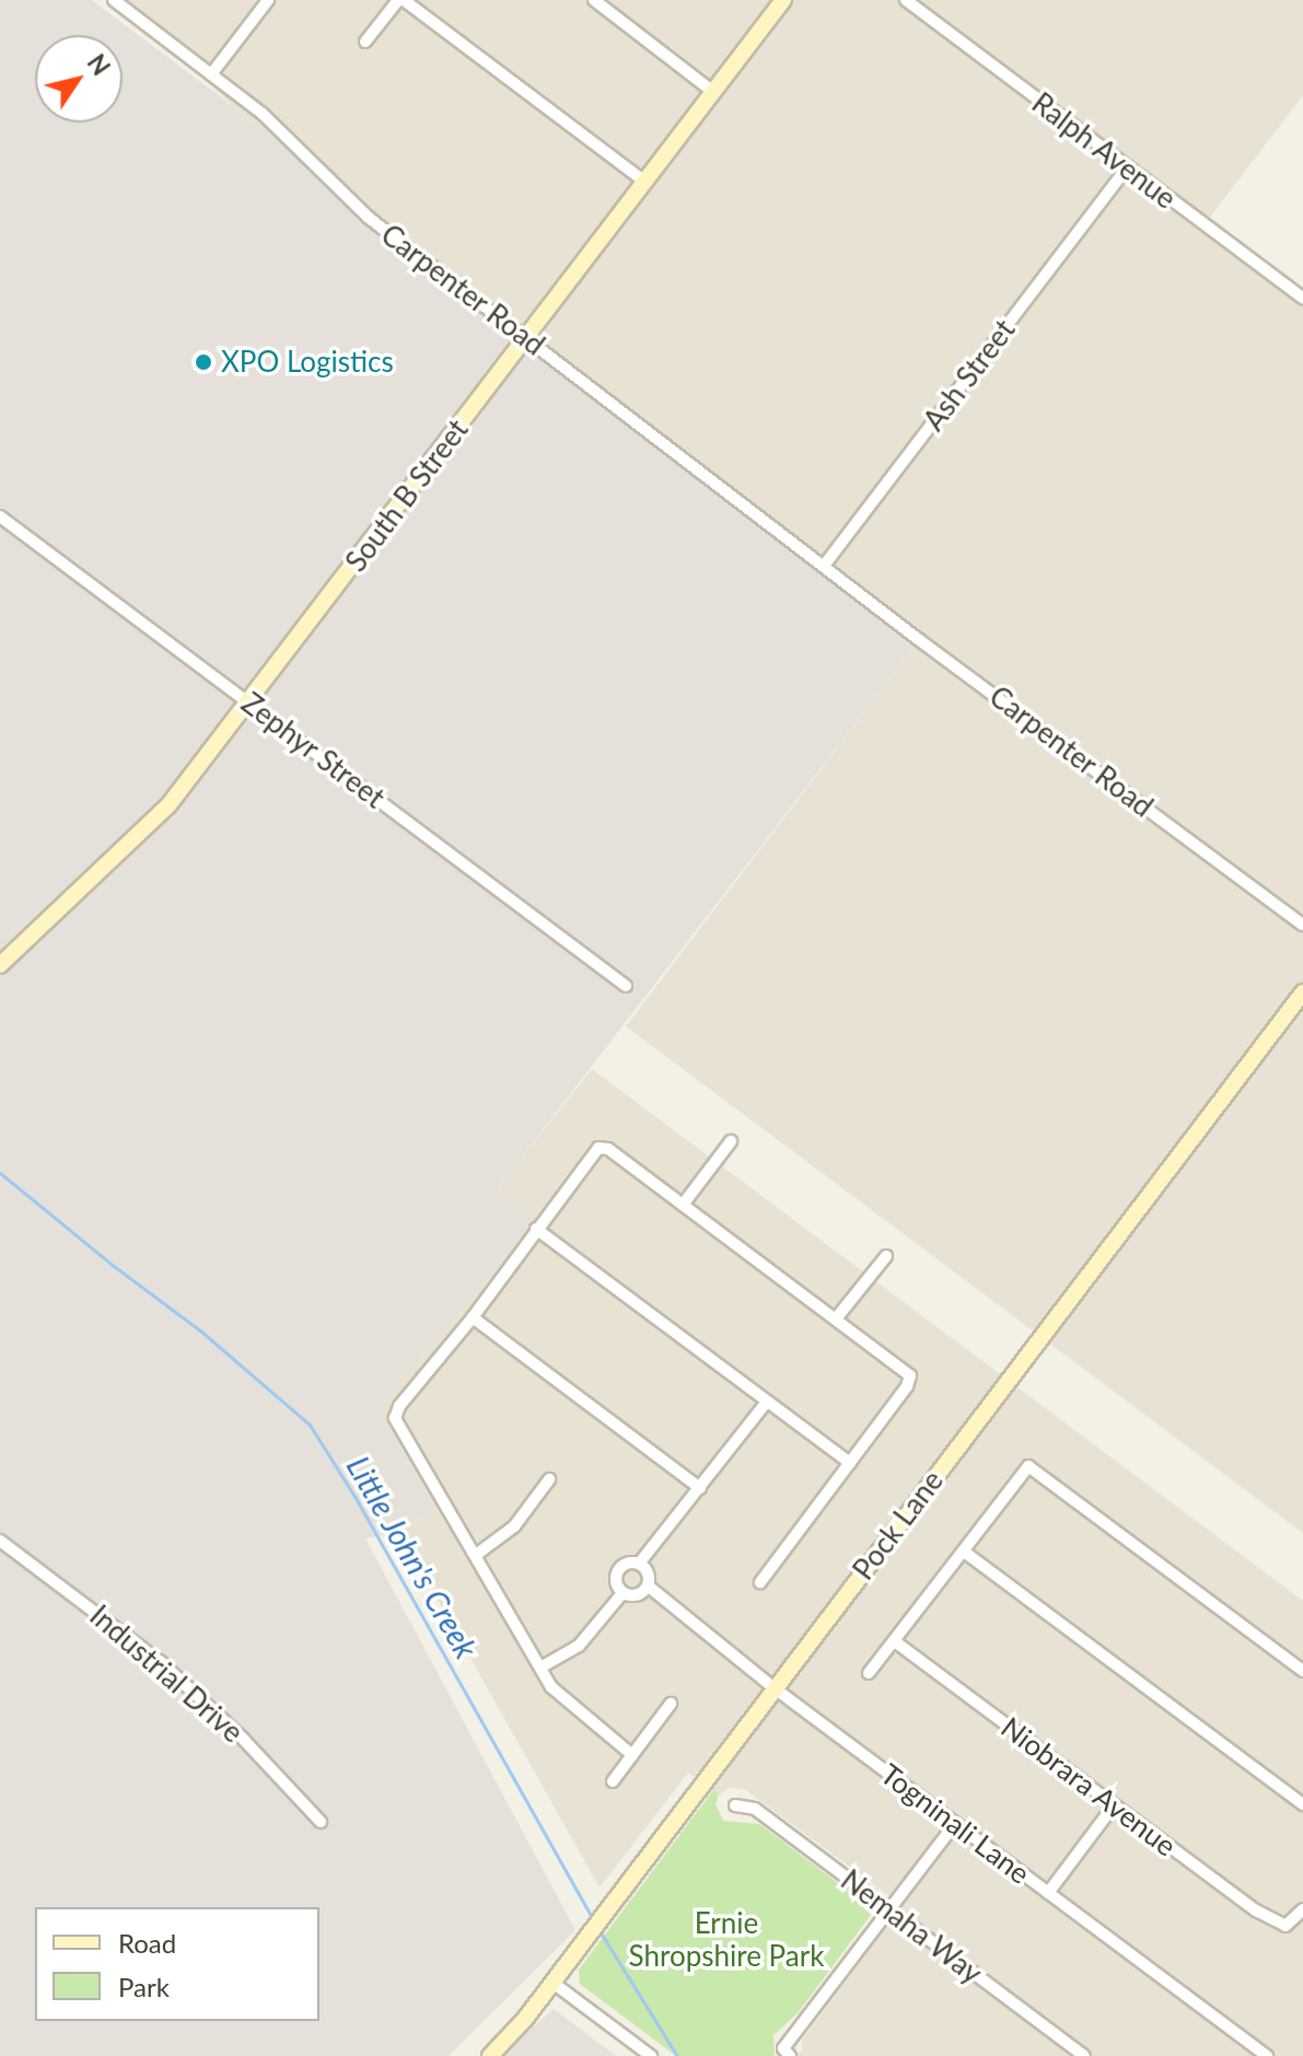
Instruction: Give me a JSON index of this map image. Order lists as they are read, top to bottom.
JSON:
{
  "streets": {
    "street": [
      "Ralph Avenue",
      "Carpenter Road",
      "Ash Street",
      "South B Street",
      "Zephyr Street",
      "Pock Lane",
      "Industrial Drive",
      "Niobrara Avenue",
      "Togninali Lane",
      "Nemaha Way"
    ]
  },
  "crossings": [
    ["Ralph Avenue", "Ash Street"],
    ["Carpenter Road", "Ash Street"],
    ["Carpenter Road", "South B Street"],
    ["South B Street", "Zephyr Street"],
    ["Pock Lane", "Togninali Lane"]
  ],
  "water": ["Little John's Creek"],
  "parks": ["Ernie Shropshire Park"],
  "places": ["XPO Logistics"],
  "legend": ["Road", "Park"],
  "north": "top right"
}
